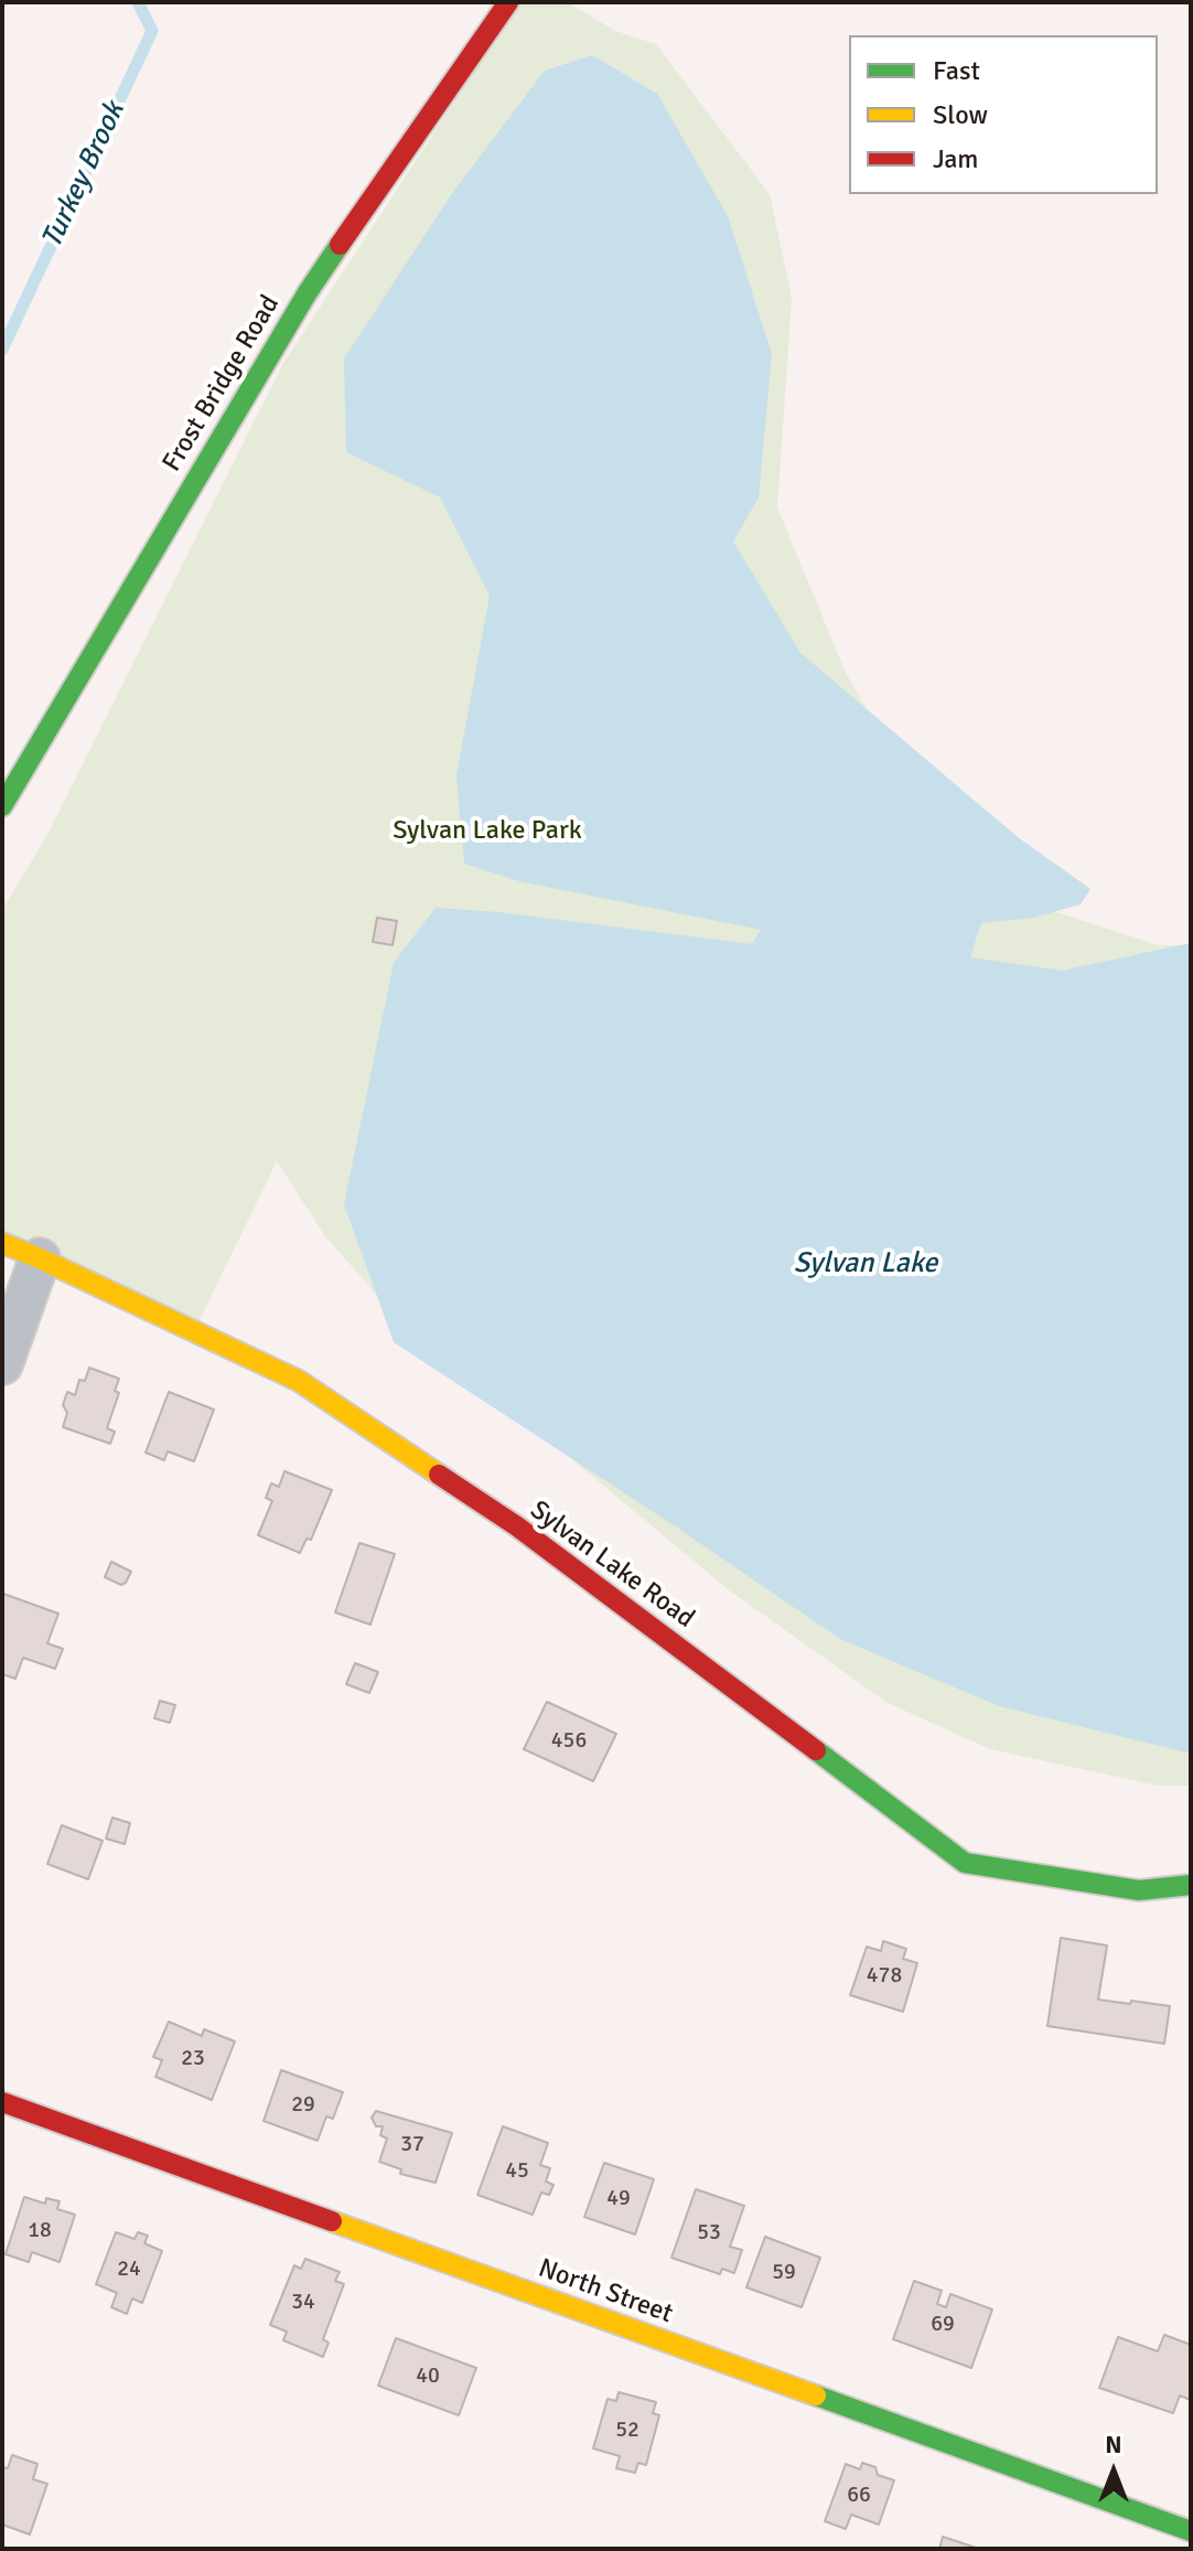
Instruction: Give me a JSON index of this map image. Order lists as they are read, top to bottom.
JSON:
{
  "streets": {
    "street": ["Frost Bridge Road", "Sylvan Lake Road", "North Street"]
  },
  "water": ["Turkey Brook", "Sylvan Lake"],
  "parks": ["Sylvan Lake Park"],
  "house_numbers": [
    "456",
    "478",
    "23",
    "29",
    "37",
    "45",
    "49",
    "18",
    "53",
    "24",
    "59",
    "34",
    "69",
    "40",
    "52",
    "66"
  ],
  "legend": ["Fast", "Slow", "Jam"],
  "north": "top"
}
